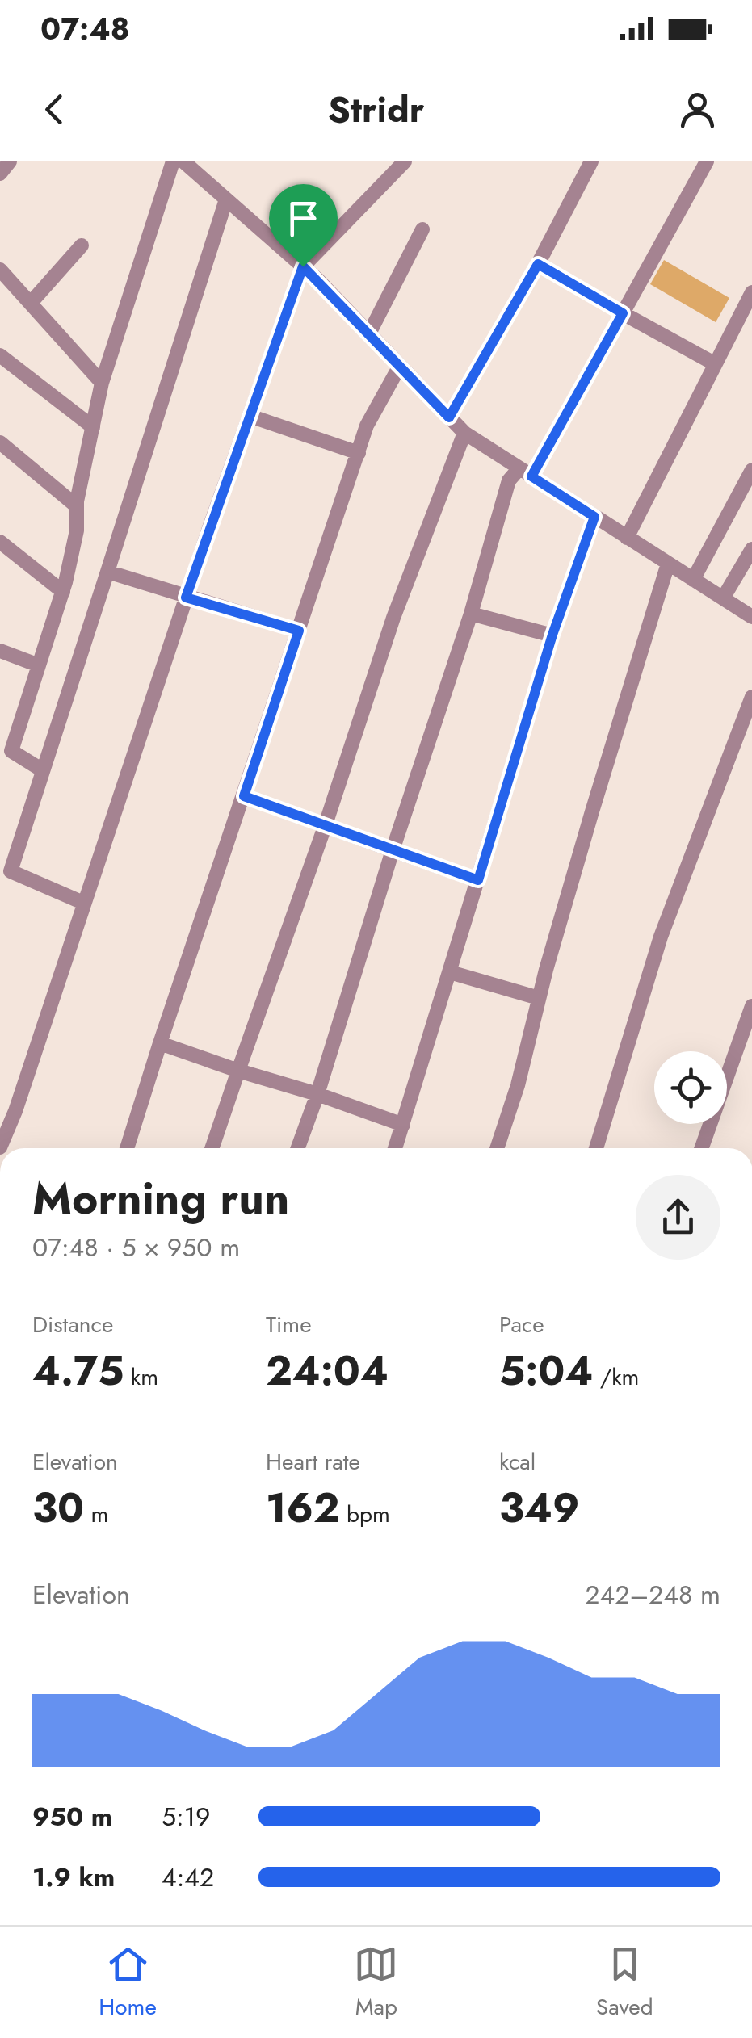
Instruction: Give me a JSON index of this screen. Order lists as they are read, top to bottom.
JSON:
{
  "page": {
    "status": "07:48",
    "header": "Stridr",
    "heading": ["Morning run", "07:48 · 5 × 950 m"],
    "stats": [
      ["Distance", "4.75 km"],
      ["Time", "24:04"],
      ["Pace", "5:04 /km"],
      ["Elevation", "30 m"],
      ["Heart rate", "162 bpm"],
      ["kcal", "349"]
    ],
    "chart": ["Elevation", "242–248 m"],
    "list": [
      {
        "name": "950 m",
        "note": "5:19"
      },
      {
        "name": "1.9 km",
        "note": "4:42"
      }
    ],
    "tabs": ["Home", "Map", "Saved"]
  }
}
